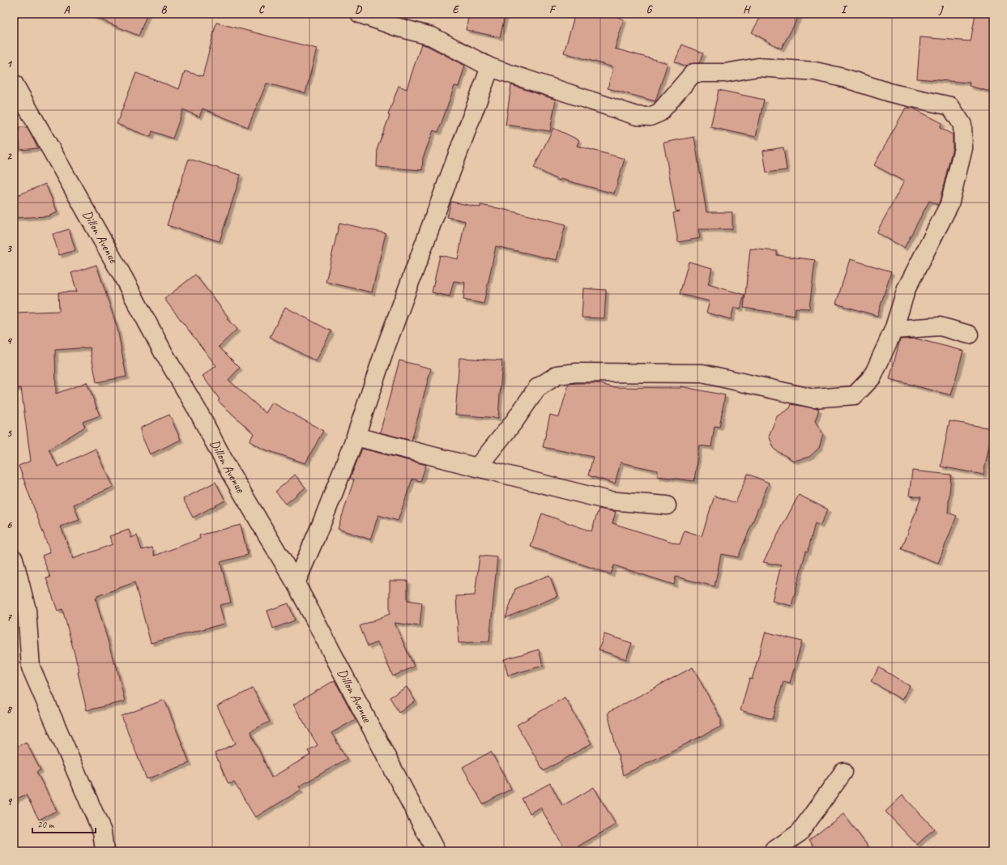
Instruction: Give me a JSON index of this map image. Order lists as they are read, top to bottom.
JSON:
{
  "streets": {
    "street": ["Dillon Avenue"]
  },
  "scale_bar": "20 m",
  "grid": {
    "columns": [
      "A",
      "B",
      "C",
      "D",
      "E",
      "F",
      "G",
      "H",
      "I",
      "J"
    ],
    "rows": [
      "1",
      "2",
      "3",
      "4",
      "5",
      "6",
      "7",
      "8",
      "9"
    ]
  }
}
